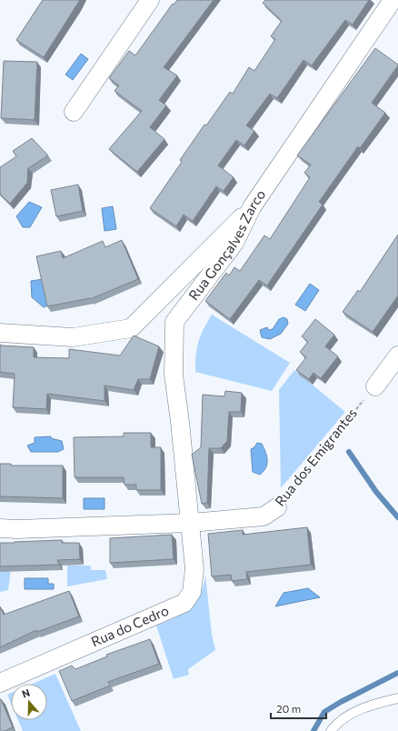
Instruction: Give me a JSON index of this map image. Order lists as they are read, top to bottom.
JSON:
{
  "streets": {
    "street": ["Rua Gonçalves Zarco", "Rua dos Emigrantes", "Rua do Cedro"]
  },
  "crossings": [
    ["Rua Gonçalves Zarco", "Rua dos Emigrantes"],
    ["Rua Gonçalves Zarco", "Rua do Cedro"],
    ["Rua dos Emigrantes", "Rua do Cedro"]
  ],
  "scale_bar": "20 m",
  "north": "top"
}
